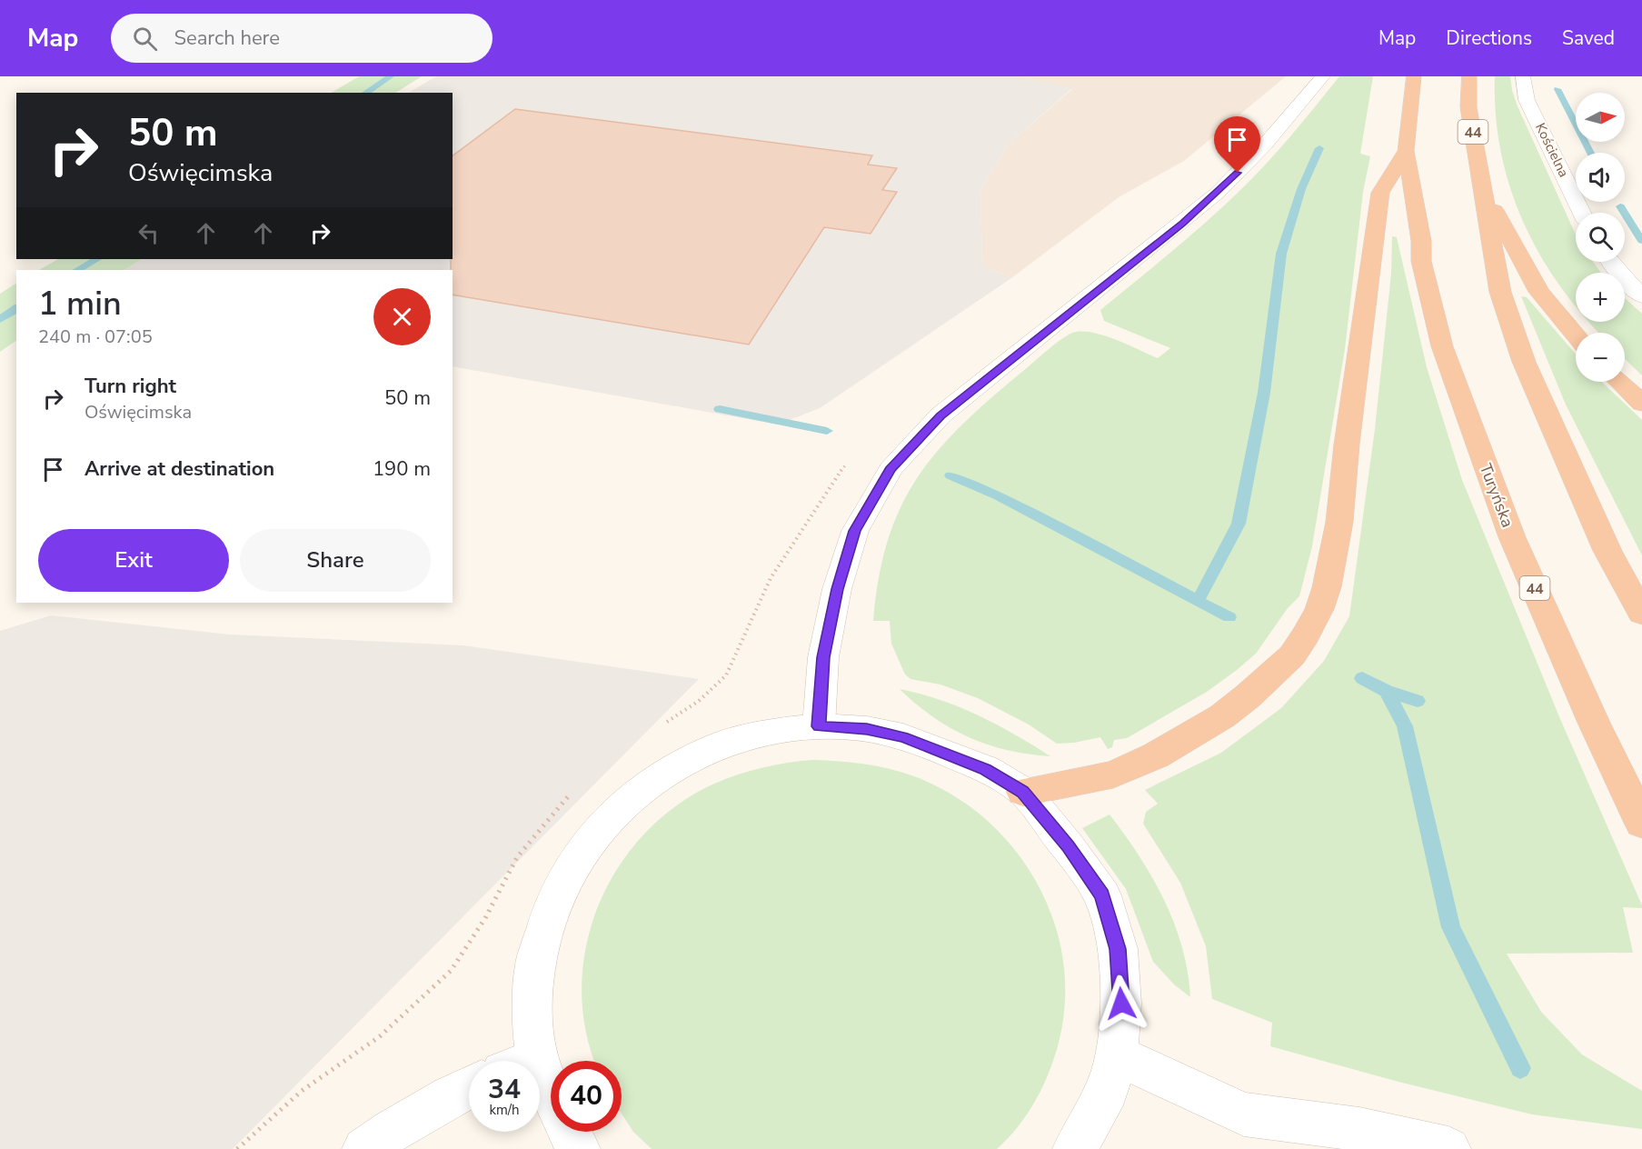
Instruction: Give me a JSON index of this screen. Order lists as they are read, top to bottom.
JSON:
{
  "streets": {
    "highway": ["44", "Turyńska"],
    "street": ["Kościelna"]
  },
  "crossings": [
    ["44", "Turyńska"]
  ],
  "north": "right",
  "page": {
    "header": "Map",
    "search": "Search here",
    "nav": ["Map", "Directions", "Saved"],
    "map_buttons": ["+", "−"],
    "turn": ["50 m", "Oświęcimska"],
    "heading": ["1 min", "240 m · 07:05"],
    "list": [
      {
        "name": "Turn right",
        "note": "Oświęcimska",
        "value": "50 m"
      },
      {
        "name": "Arrive at destination",
        "value": "190 m"
      }
    ],
    "buttons": ["Exit", "Share"],
    "speed": "34 km/h",
    "limit": "40"
  }
}
